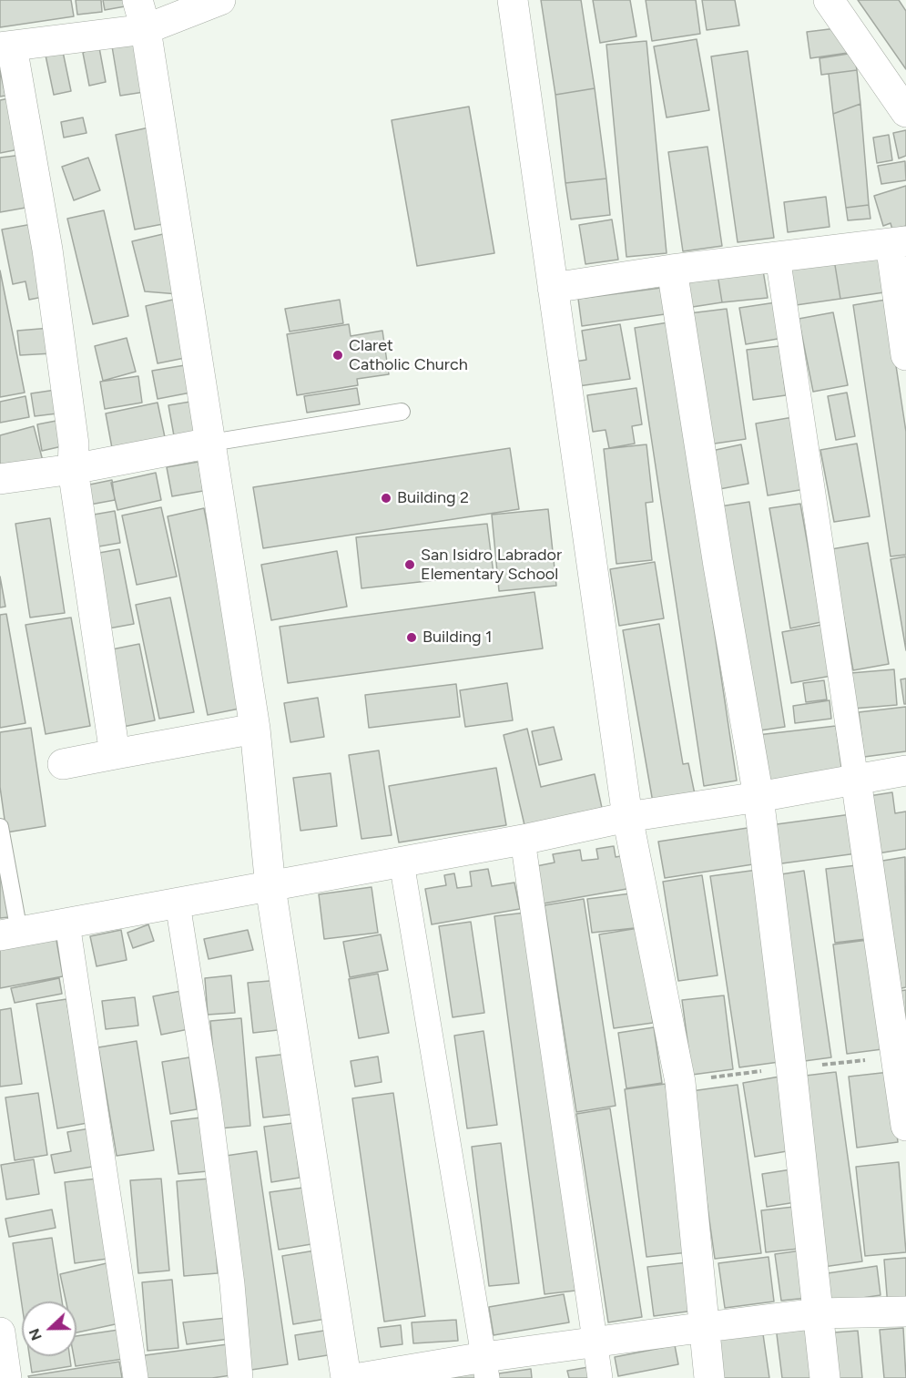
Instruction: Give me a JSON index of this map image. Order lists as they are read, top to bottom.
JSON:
{
  "places": [
    "Claret Catholic Church",
    "Building 2",
    "San Isidro Labrador Elementary School",
    "Building 1"
  ],
  "north": "left"
}
